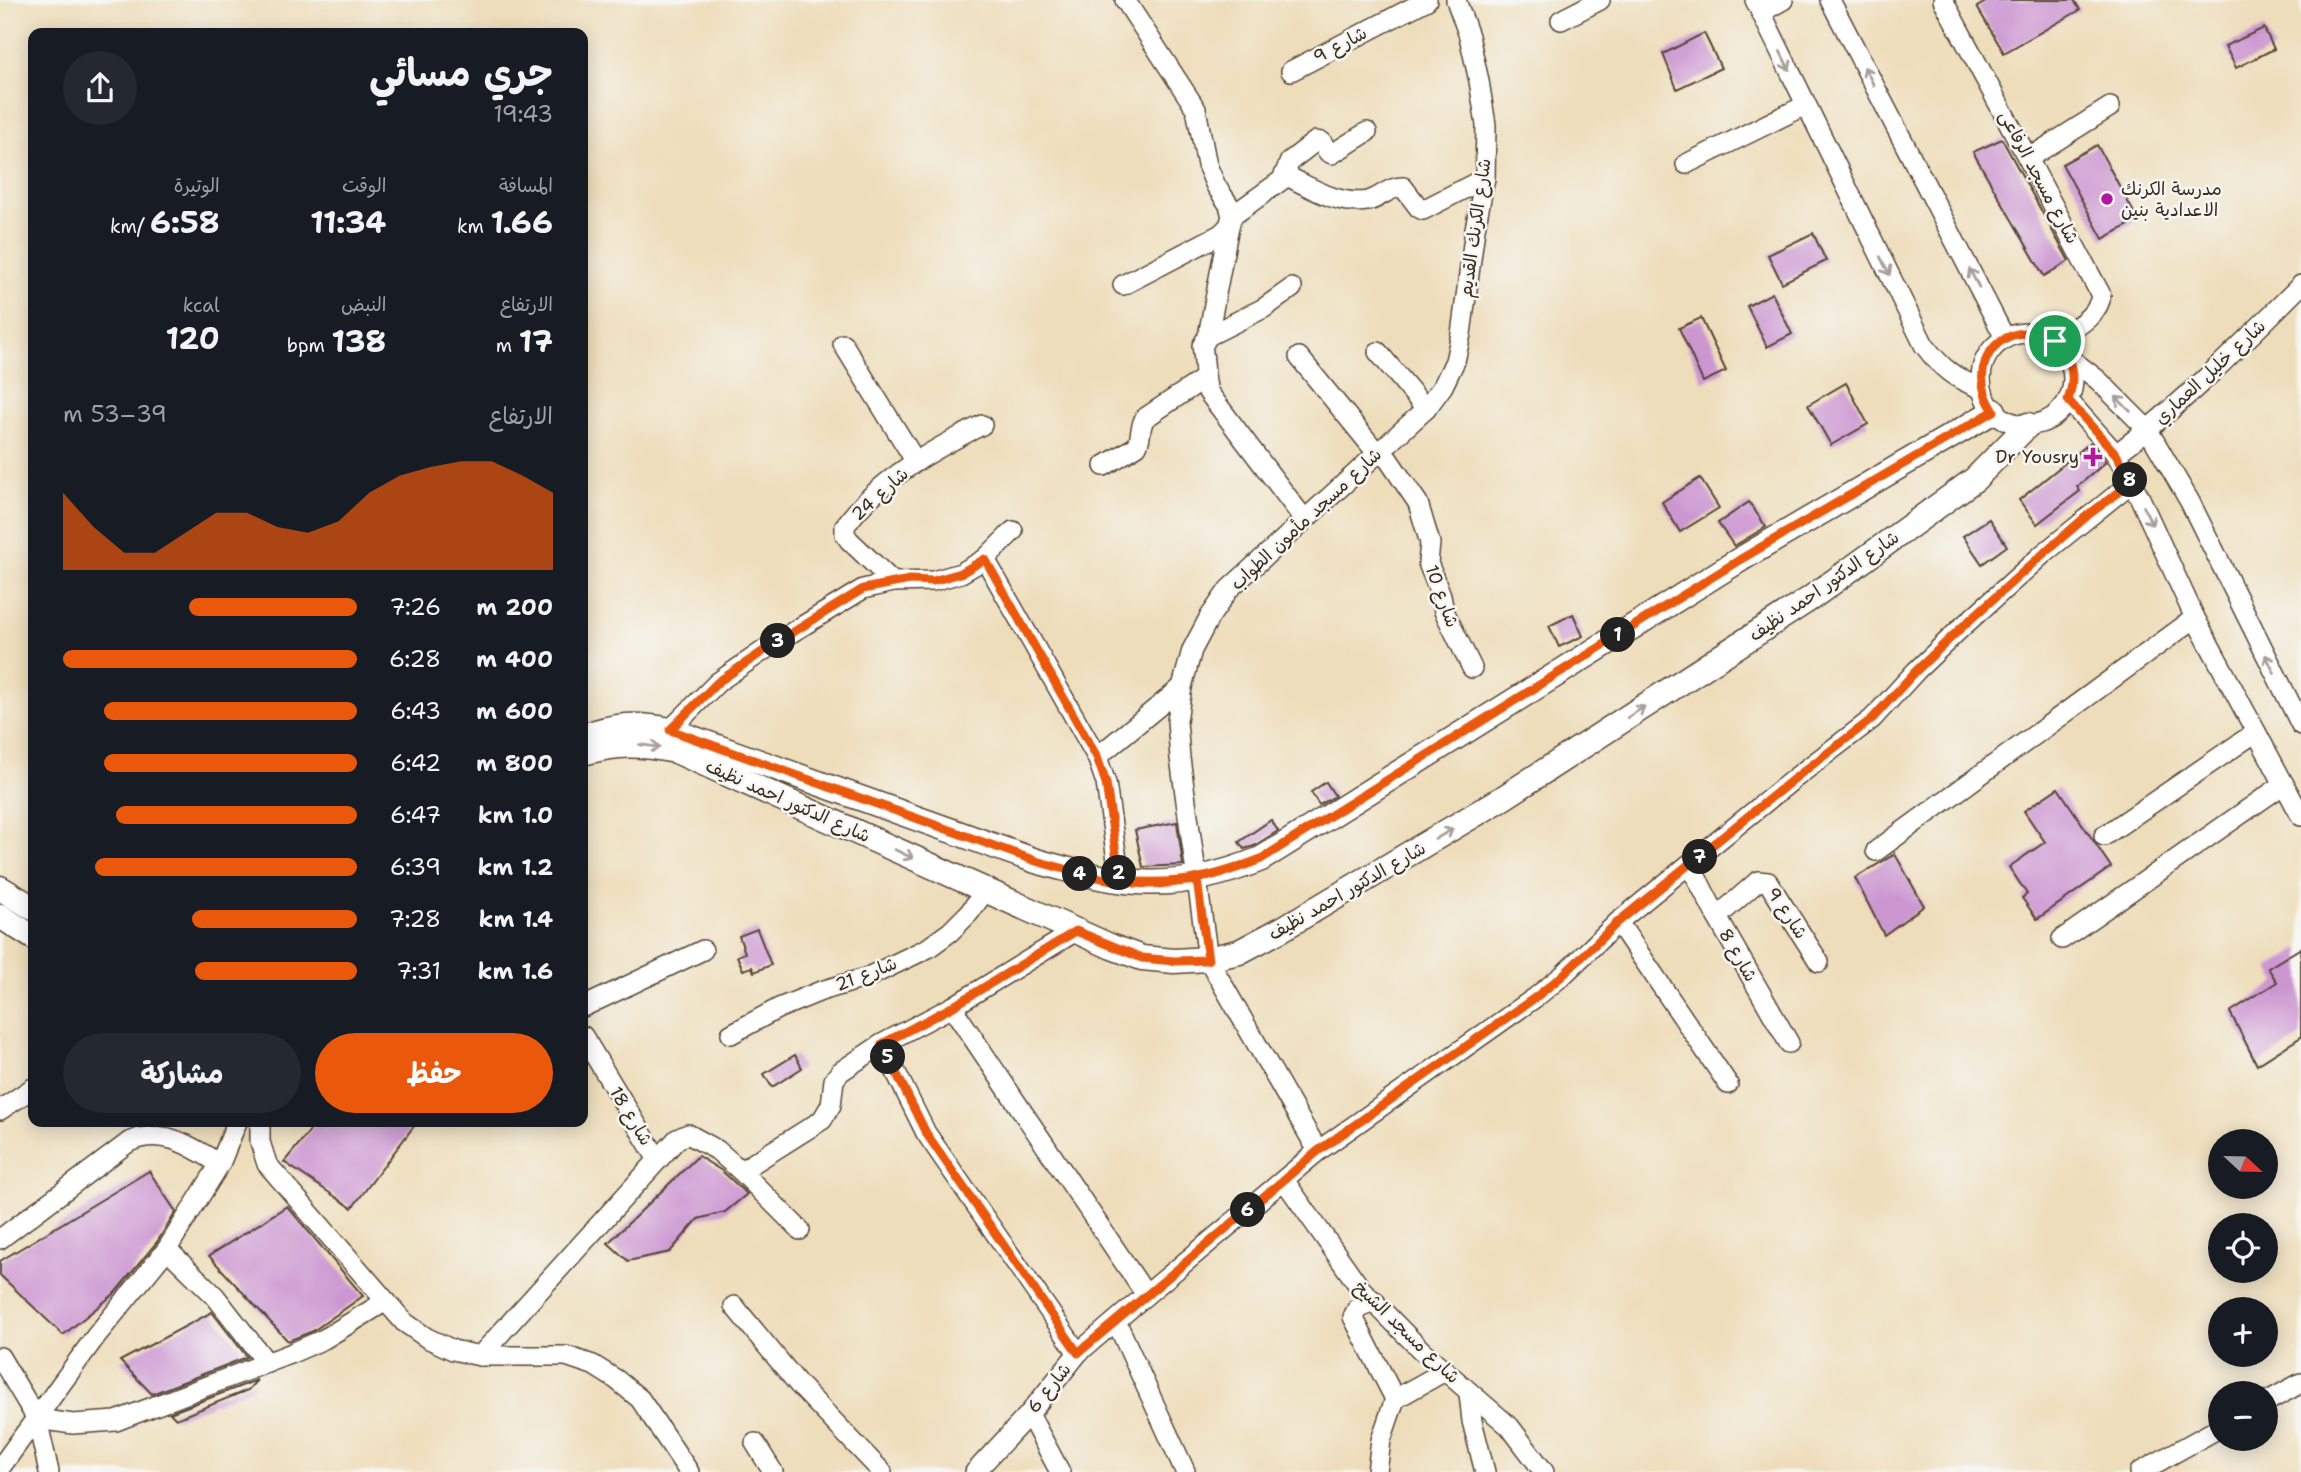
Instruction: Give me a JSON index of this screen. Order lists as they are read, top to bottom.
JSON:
{
  "streets": {
    "main road": ["شارع الدكتور احمد نظيف"],
    "street": [
      "شارع 9",
      "شارع مسجد الرفاعى",
      "شارع الكرنك القديم",
      "شارع خليل العماري",
      "شارع 24",
      "شارع مسجد مأمون الطواب",
      "شارع 10",
      "شارع 8",
      "شارع 21",
      "شارع 18",
      "شارع مسجد الشيخ",
      "شارع 6"
    ]
  },
  "crossings": [
    ["شارع 9", "شارع 8"],
    ["شارع مسجد الرفاعى", "شارع الدكتور احمد نظيف"],
    ["شارع الكرنك القديم", "شارع مسجد مأمون الطواب"],
    ["شارع مسجد مأمون الطواب", "شارع الدكتور احمد نظيف"],
    ["شارع مسجد مأمون الطواب", "شارع 10"],
    ["شارع مسجد مأمون الطواب", "شارع 6"],
    ["شارع الدكتور احمد نظيف", "شارع 21"],
    ["شارع 8", "شارع 6"],
    ["شارع مسجد الشيخ", "شارع 6"]
  ],
  "places": {
    "other": ["مدرسة الكرنك الاعدادية بنين"],
    "health": ["Dr Yousry"]
  },
  "north": "right",
  "page": {
    "heading": ["جري مسائي", "19:43"],
    "stats": [
      ["المسافة", "1.66 km"],
      ["الوقت", "11:34"],
      ["الوتيرة", "6:58 /km"],
      ["الارتفاع", "17 m"],
      ["النبض", "138 bpm"],
      ["kcal", "120"]
    ],
    "chart": ["الارتفاع", "39–53 m"],
    "pins": [
      "8",
      "1",
      "3",
      "7",
      "2",
      "4",
      "5",
      "6"
    ],
    "list": [
      {
        "name": "200 m",
        "note": "7:26"
      },
      {
        "name": "400 m",
        "note": "6:28"
      },
      {
        "name": "600 m",
        "note": "6:43"
      },
      {
        "name": "800 m",
        "note": "6:42"
      },
      {
        "name": "1.0 km",
        "note": "6:47"
      },
      {
        "name": "1.2 km",
        "note": "6:39"
      },
      {
        "name": "1.4 km",
        "note": "7:28"
      },
      {
        "name": "1.6 km",
        "note": "7:31"
      }
    ],
    "buttons": ["حفظ", "مشاركة"],
    "map_buttons": ["+", "−"]
  }
}
